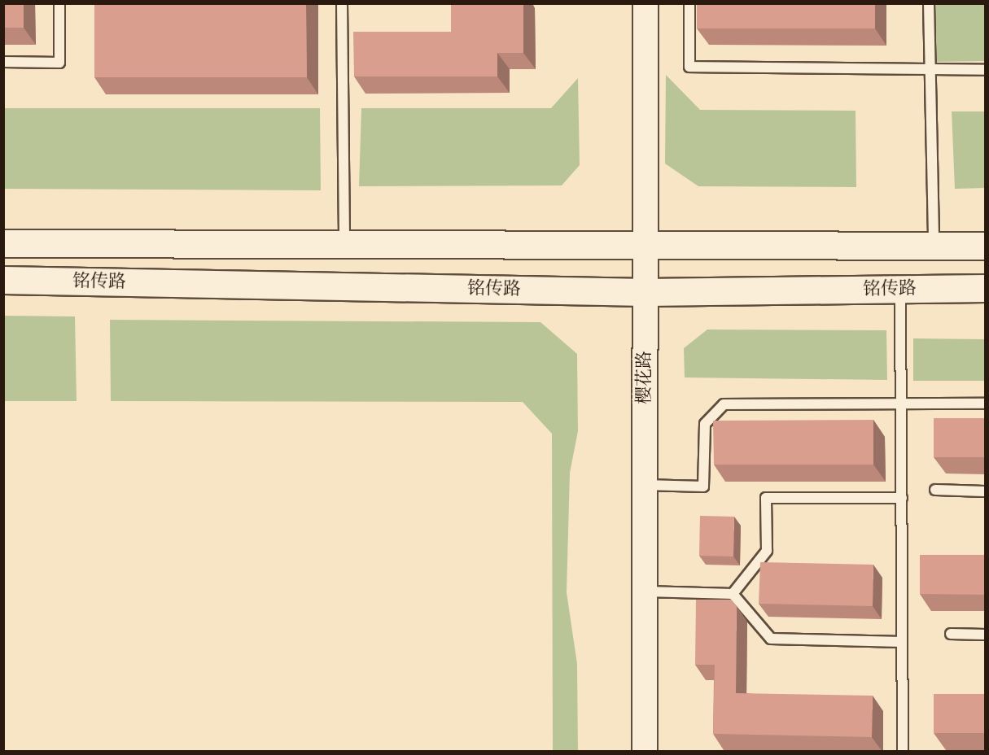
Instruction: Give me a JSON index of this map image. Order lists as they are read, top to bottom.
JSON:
{
  "streets": {
    "main road": ["铭传路"],
    "street": ["樱花路"]
  },
  "crossings": [
    ["铭传路", "樱花路"]
  ]
}
